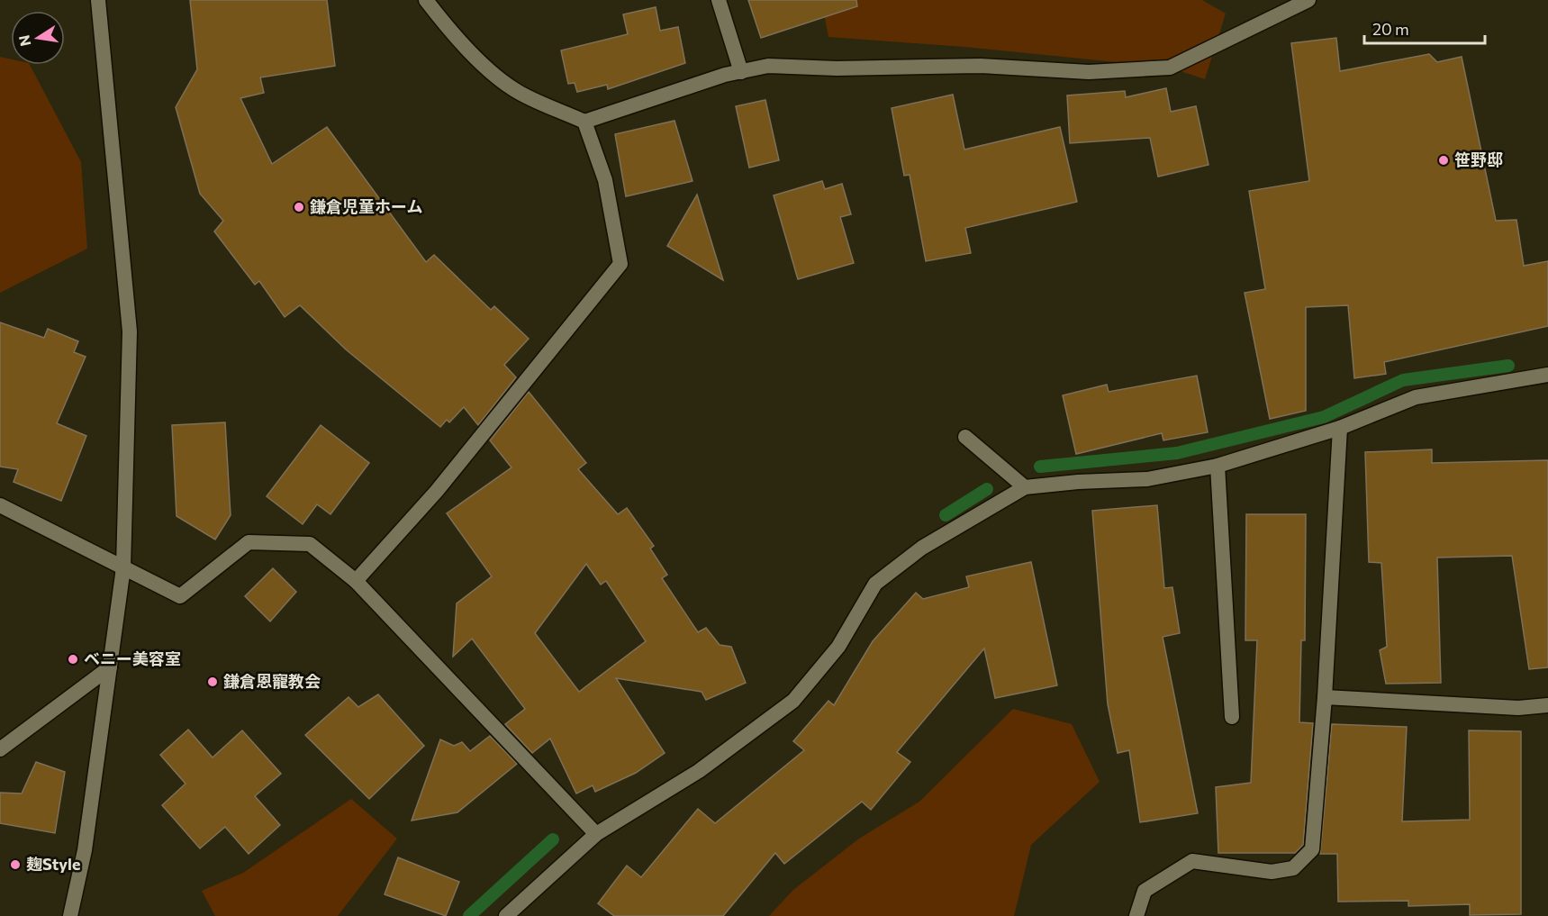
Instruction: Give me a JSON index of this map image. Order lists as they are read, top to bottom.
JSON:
{
  "places": [
    "笹野邸",
    "鎌倉児童ホーム",
    "ベニー美容室",
    "鎌倉恩寵教会",
    "麹Style"
  ],
  "scale_bar": "20 m",
  "north": "left"
}
